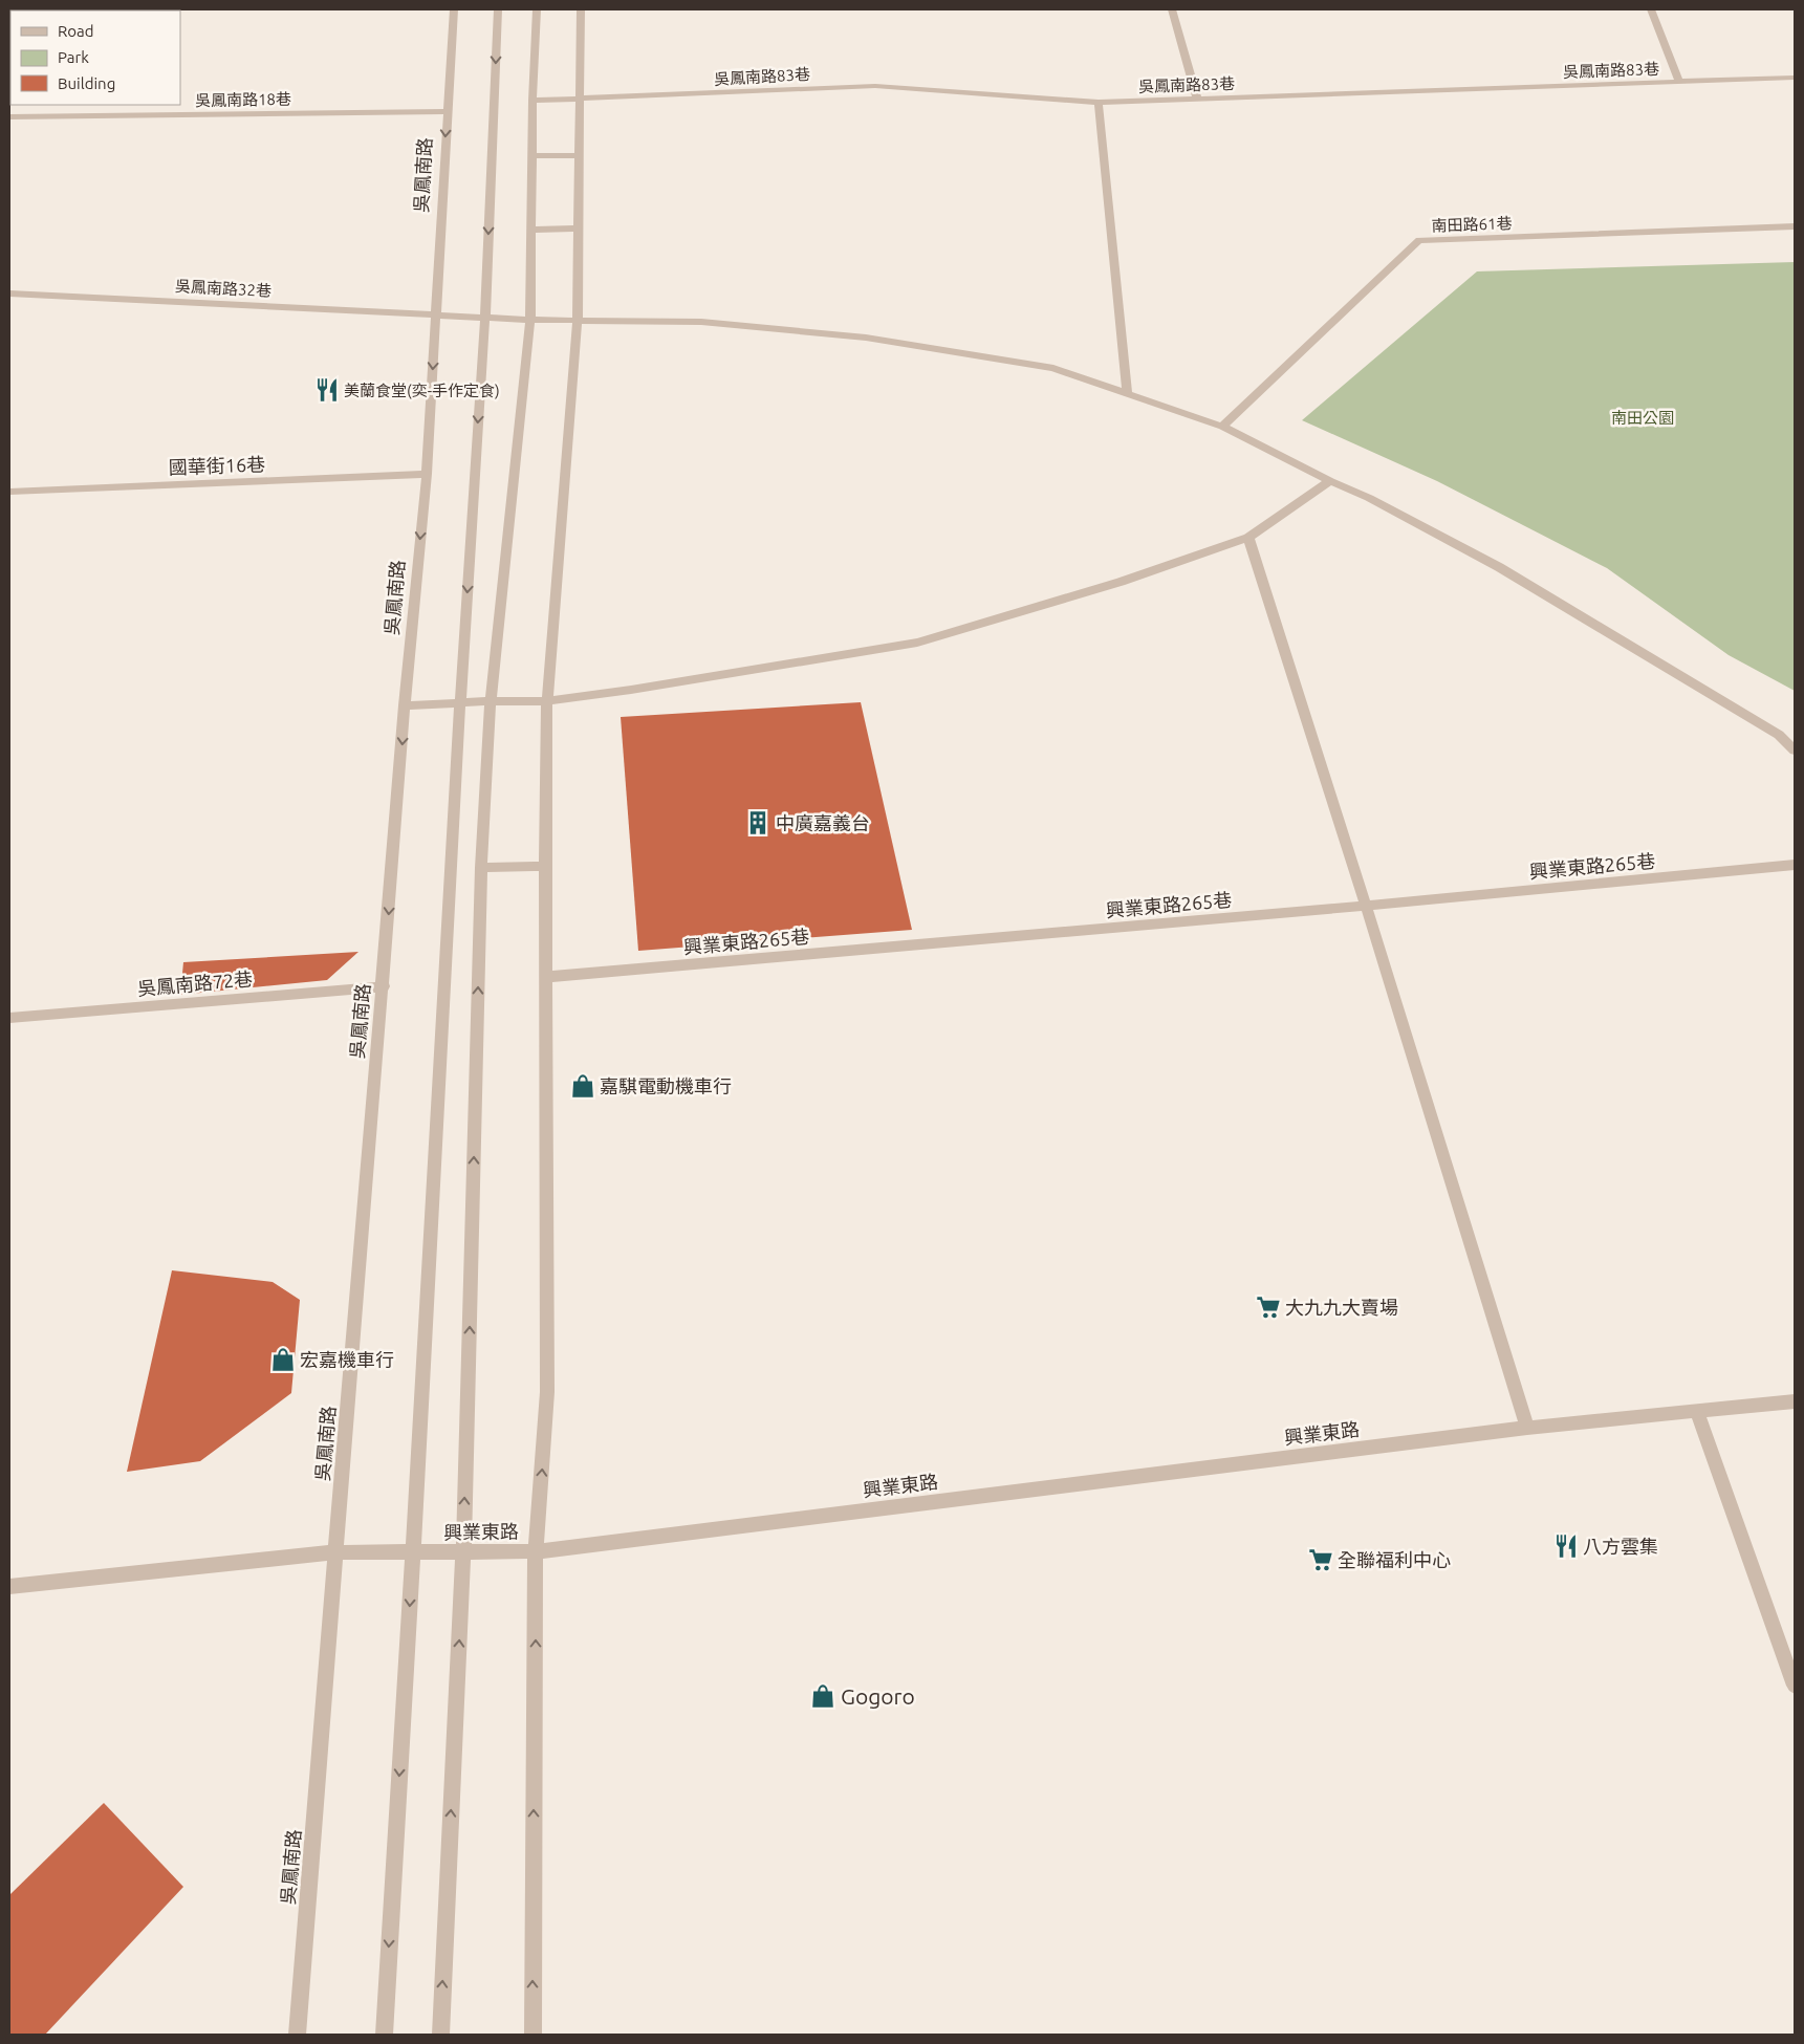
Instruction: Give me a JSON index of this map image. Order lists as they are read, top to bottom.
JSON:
{
  "streets": {
    "street": [
      "吳鳳南路83巷",
      "吳鳳南路18巷",
      "吳鳳南路",
      "南田路61巷",
      "吳鳳南路32巷",
      "國華街16巷",
      "興業東路265巷",
      "吳鳳南路72巷",
      "興業東路"
    ]
  },
  "crossings": [
    ["吳鳳南路18巷", "吳鳳南路"],
    ["吳鳳南路", "吳鳳南路32巷"],
    ["吳鳳南路", "國華街16巷"],
    ["吳鳳南路", "吳鳳南路72巷"],
    ["吳鳳南路", "興業東路"],
    ["南田路61巷", "吳鳳南路32巷"]
  ],
  "parks": ["南田公園"],
  "places": {
    "restaurant": ["美蘭食堂(奕-手作定食)", "八方雲集"],
    "building": ["中廣嘉義台"],
    "shop": ["嘉騏電動機車行", "宏嘉機車行", "Gogoro"],
    "supermarket": ["大九九大賣場", "全聯福利中心"]
  },
  "legend": ["Road", "Park", "Building"]
}
